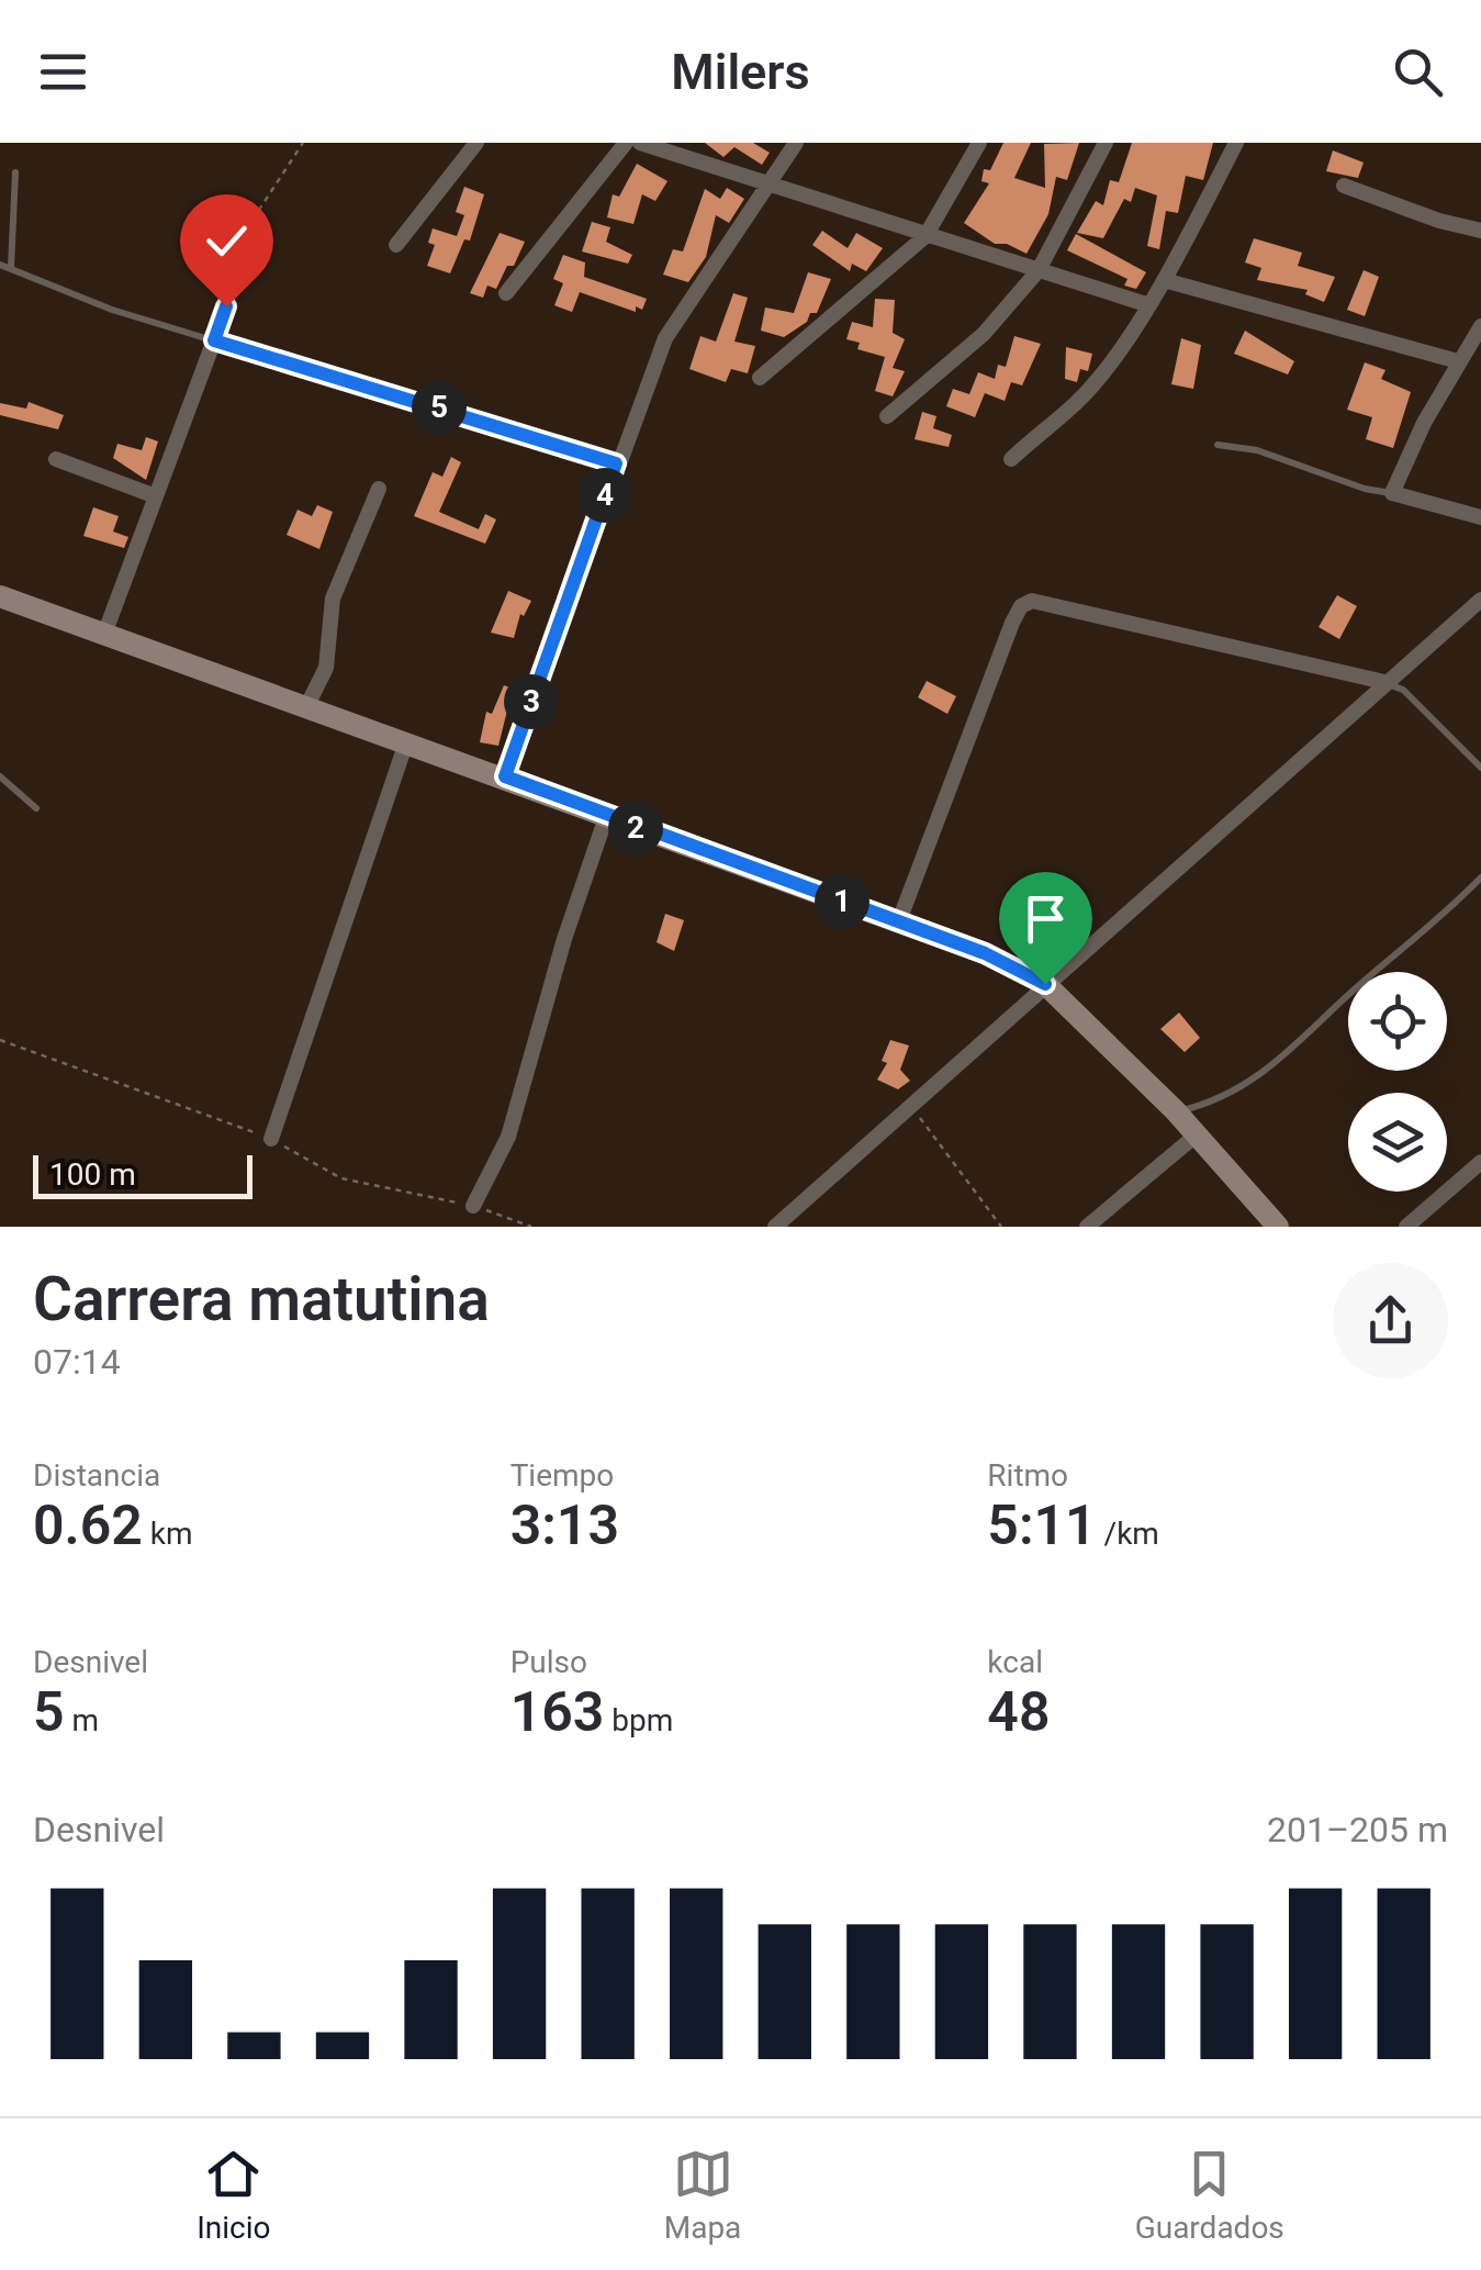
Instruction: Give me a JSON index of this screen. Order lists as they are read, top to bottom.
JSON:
{
  "scale_bar": "100 m",
  "page": {
    "header": "Milers",
    "pins": [
      "5",
      "4",
      "3",
      "2",
      "1"
    ],
    "scale": "100 m",
    "heading": ["Carrera matutina", "07:14"],
    "stats": [
      ["Distancia", "0.62 km"],
      ["Tiempo", "3:13"],
      ["Ritmo", "5:11 /km"],
      ["Desnivel", "5 m"],
      ["Pulso", "163 bpm"],
      ["kcal", "48"]
    ],
    "chart": ["Desnivel", "201–205 m"],
    "tabs": ["Inicio", "Mapa", "Guardados"]
  }
}
